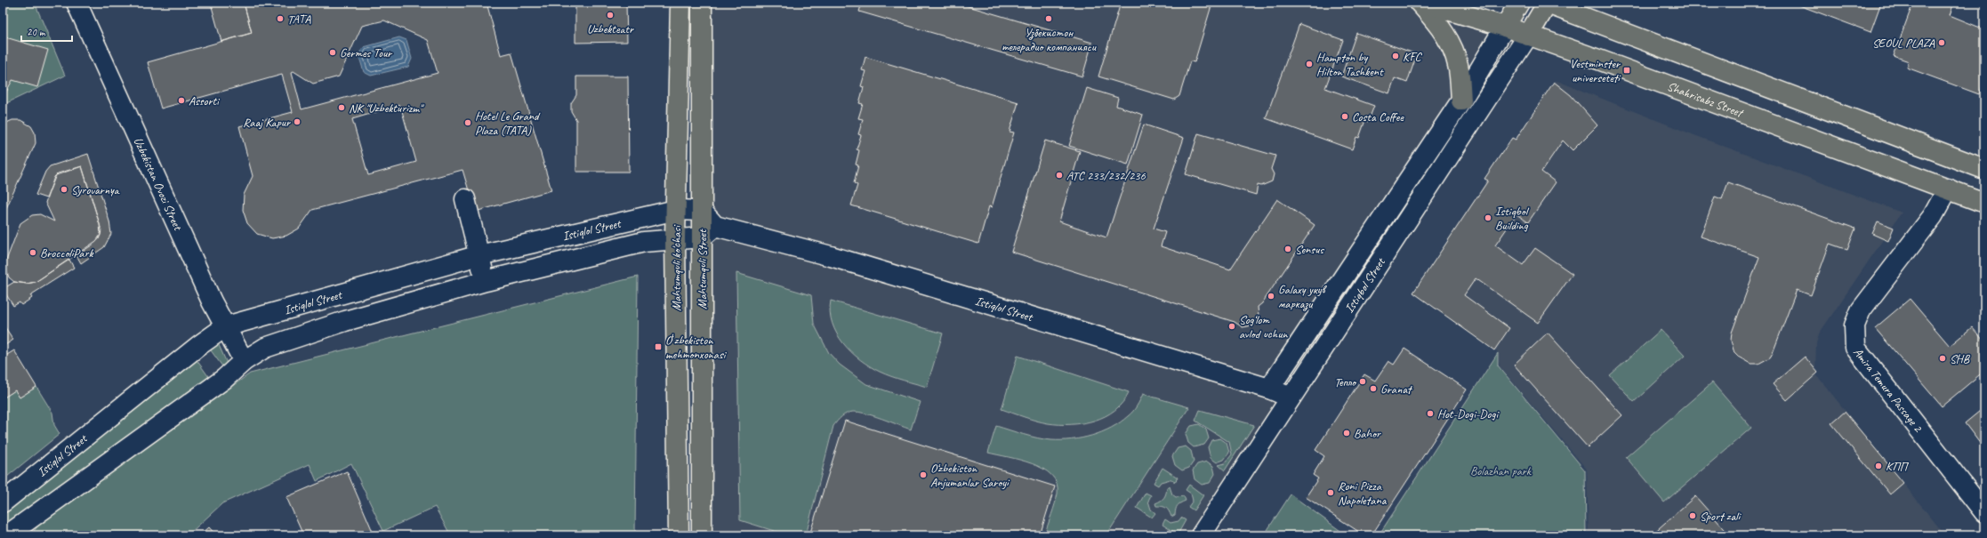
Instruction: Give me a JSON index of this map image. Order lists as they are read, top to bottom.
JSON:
{
  "streets": {
    "main road": [
      "Shahrisabz Street",
      "Mahtumquli ko'chasi",
      "Mahtumquli Street",
      "Istiqbol Street"
    ],
    "street": ["Uzbekistan Ovozi Street", "Istiqlol Street", "Amira Temura Passage 2"]
  },
  "crossings": [
    ["Shahrisabz Street", "Istiqbol Street"],
    ["Shahrisabz Street", "Amira Temura Passage 2"],
    ["Uzbekistan Ovozi Street", "Istiqlol Street"],
    ["Istiqlol Street", "Mahtumquli ko'chasi"],
    ["Istiqlol Street", "Mahtumquli Street"],
    ["Istiqlol Street", "Istiqbol Street"]
  ],
  "parks": ["Bolazhan park"],
  "places": {
    "other": [
      "Uzbekteatr",
      "ТАТА",
      "Узбекистон телерадио компанияси",
      "SEOUL PLAZA",
      "Germes Tour",
      "KFC",
      "Hampton by Hilton Tashkent",
      "Assorti",
      "NK \"Uzbekturizm\"",
      "Costa Coffee",
      "Raaj Kapur",
      "Hotel Le Grand Plaza (TATA)",
      "АТС 233/232/236",
      "Syrovarnya",
      "Istiqbol Building",
      "Sensus",
      "BroccoliPark",
      "Galaxy укув маркази",
      "Sog‘lom avlod uchun",
      "SHB",
      "Тепло",
      "Granat",
      "Hot-Dogi-Dogi",
      "Bahor",
      "КПП",
      "O‘zbekiston Anjumanlar Saroyi",
      "Roni Pizza Napoletana",
      "Sport zali"
    ],
    "transit": ["Vestminster universeteti", "Oʻzbekiston mehmonxonasi"]
  },
  "scale_bar": "20 m"
}
